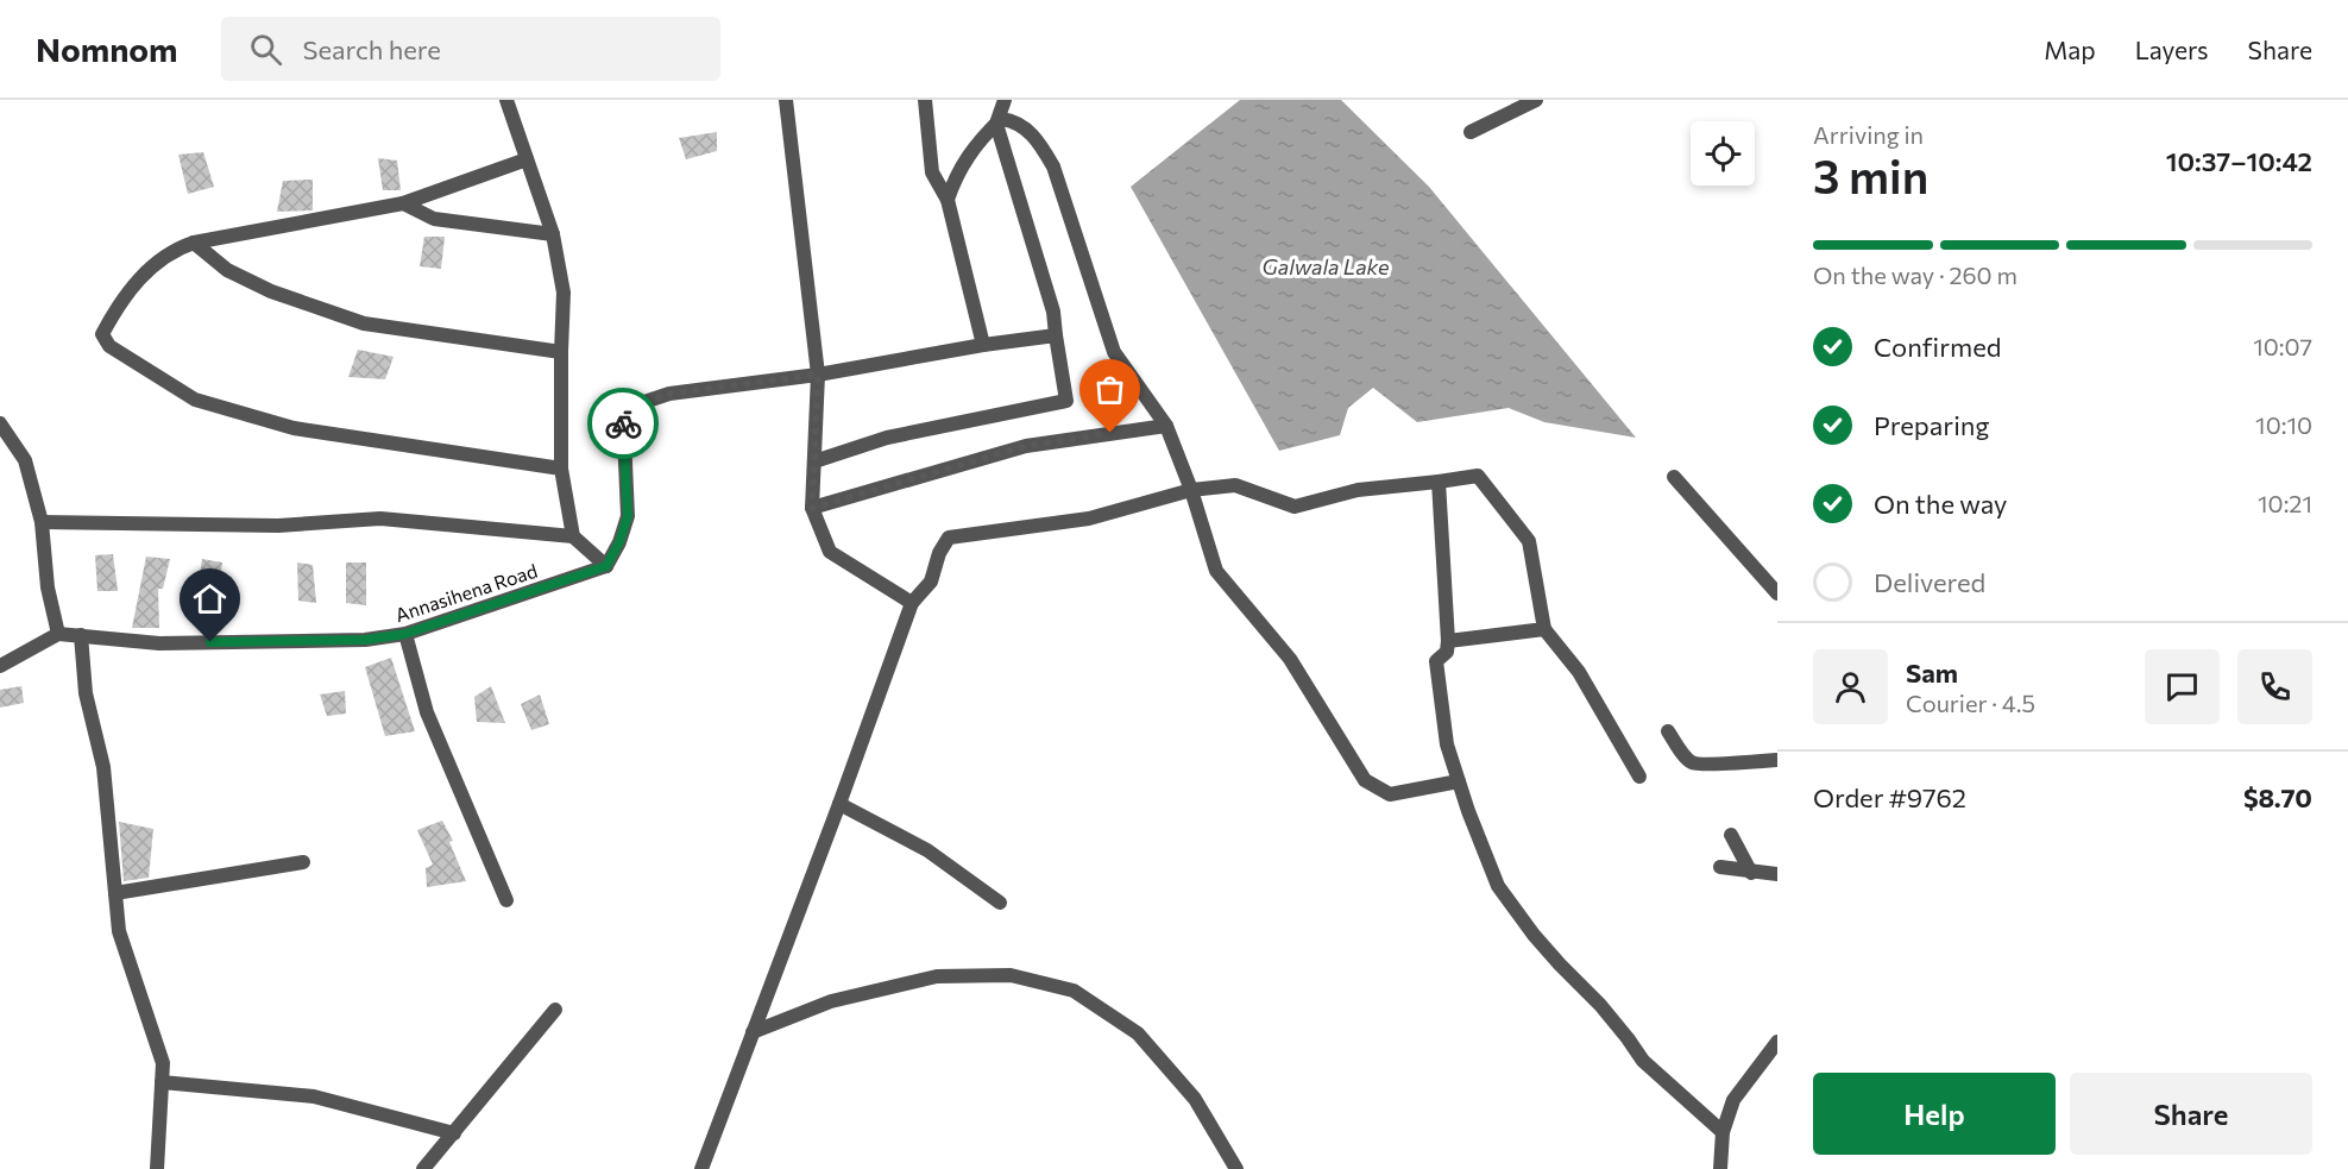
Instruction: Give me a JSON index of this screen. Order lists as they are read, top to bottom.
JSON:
{
  "streets": {
    "street": ["Annasihena Road"]
  },
  "water": ["Galwala Lake"],
  "page": {
    "header": "Nomnom",
    "search": "Search here",
    "nav": ["Map", "Layers", "Share"],
    "heading": ["3 min", "Arriving in", "10:37–10:42"],
    "panel": [
      "Sam",
      "Courier · 4.5",
      "Order #9762",
      "$8.70"
    ],
    "bar": "On the way · 260 m",
    "list": [
      ["Confirmed", "10:07"],
      ["Preparing", "10:10"],
      ["On the way", "10:21"],
      "Delivered"
    ],
    "buttons": ["Help", "Share"]
  }
}
